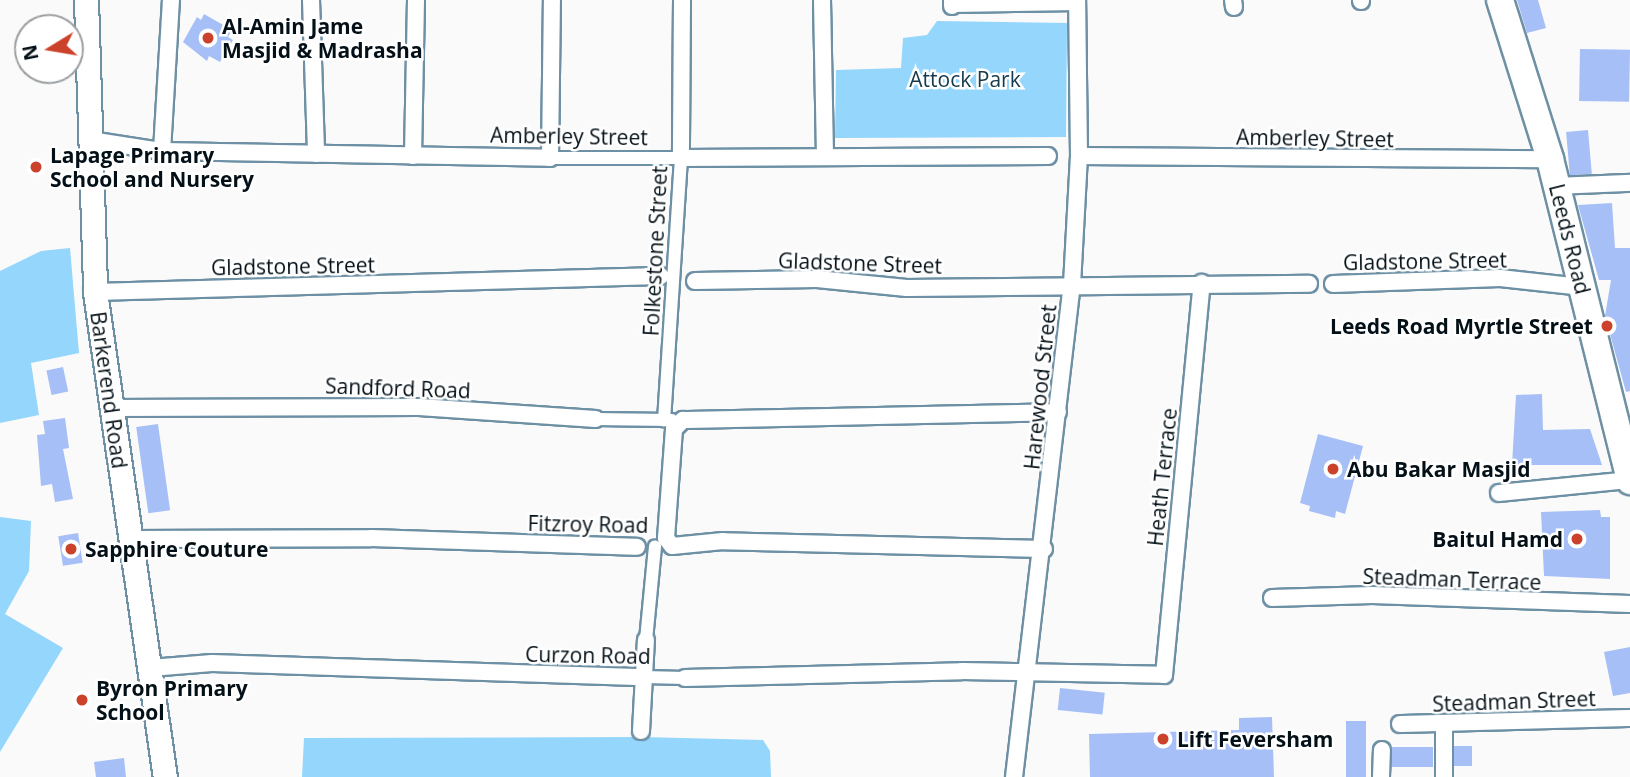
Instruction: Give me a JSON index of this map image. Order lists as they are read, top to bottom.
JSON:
{
  "streets": {
    "main road": ["Leeds Road", "Barkerend Road"],
    "street": [
      "Amberley Street",
      "Folkestone Street",
      "Gladstone Street",
      "Harewood Street",
      "Sandford Road",
      "Heath Terrace",
      "Fitzroy Road",
      "Steadman Terrace",
      "Curzon Road",
      "Steadman Street"
    ]
  },
  "crossings": [
    ["Amberley Street", "Leeds Road"],
    ["Amberley Street", "Folkestone Street"],
    ["Amberley Street", "Harewood Street"],
    ["Amberley Street", "Barkerend Road"],
    ["Leeds Road", "Gladstone Street"],
    ["Folkestone Street", "Gladstone Street"],
    ["Folkestone Street", "Sandford Road"],
    ["Folkestone Street", "Fitzroy Road"],
    ["Gladstone Street", "Harewood Street"],
    ["Gladstone Street", "Barkerend Road"],
    ["Gladstone Street", "Heath Terrace"],
    ["Harewood Street", "Sandford Road"],
    ["Harewood Street", "Fitzroy Road"],
    ["Harewood Street", "Curzon Road"],
    ["Sandford Road", "Barkerend Road"],
    ["Barkerend Road", "Fitzroy Road"],
    ["Barkerend Road", "Curzon Road"],
    ["Heath Terrace", "Curzon Road"]
  ],
  "parks": ["Attock Park"],
  "places": [
    "Al-Amin Jame Masjid & Madrasha",
    "Lapage Primary School and Nursery",
    "Leeds Road Myrtle Street",
    "Abu Bakar Masjid",
    "Baitul Hamd",
    "Sapphire Couture",
    "Byron Primary School",
    "Lift Feversham"
  ],
  "north": "left"
}
